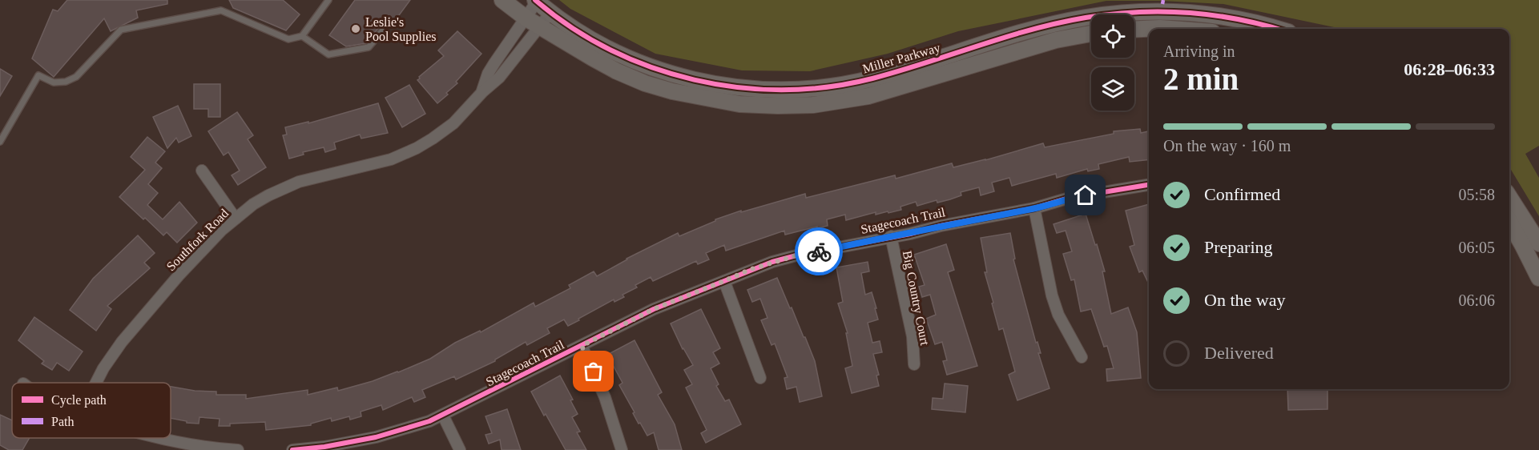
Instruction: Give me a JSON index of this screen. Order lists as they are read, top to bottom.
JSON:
{
  "streets": {
    "street": [
      "Miller Parkway",
      "Stagecoach Trail",
      "Southfork Road",
      "Big Country Court"
    ]
  },
  "crossings": [
    ["Miller Parkway", "Southfork Road"],
    ["Stagecoach Trail", "Big Country Court"]
  ],
  "places": ["Leslie's Pool Supplies"],
  "legend": ["Cycle path", "Path"],
  "page": {
    "heading": ["2 min", "Arriving in", "06:28–06:33"],
    "bar": "On the way · 160 m",
    "list": [
      ["Confirmed", "05:58"],
      ["Preparing", "06:05"],
      ["On the way", "06:06"],
      "Delivered"
    ]
  }
}
